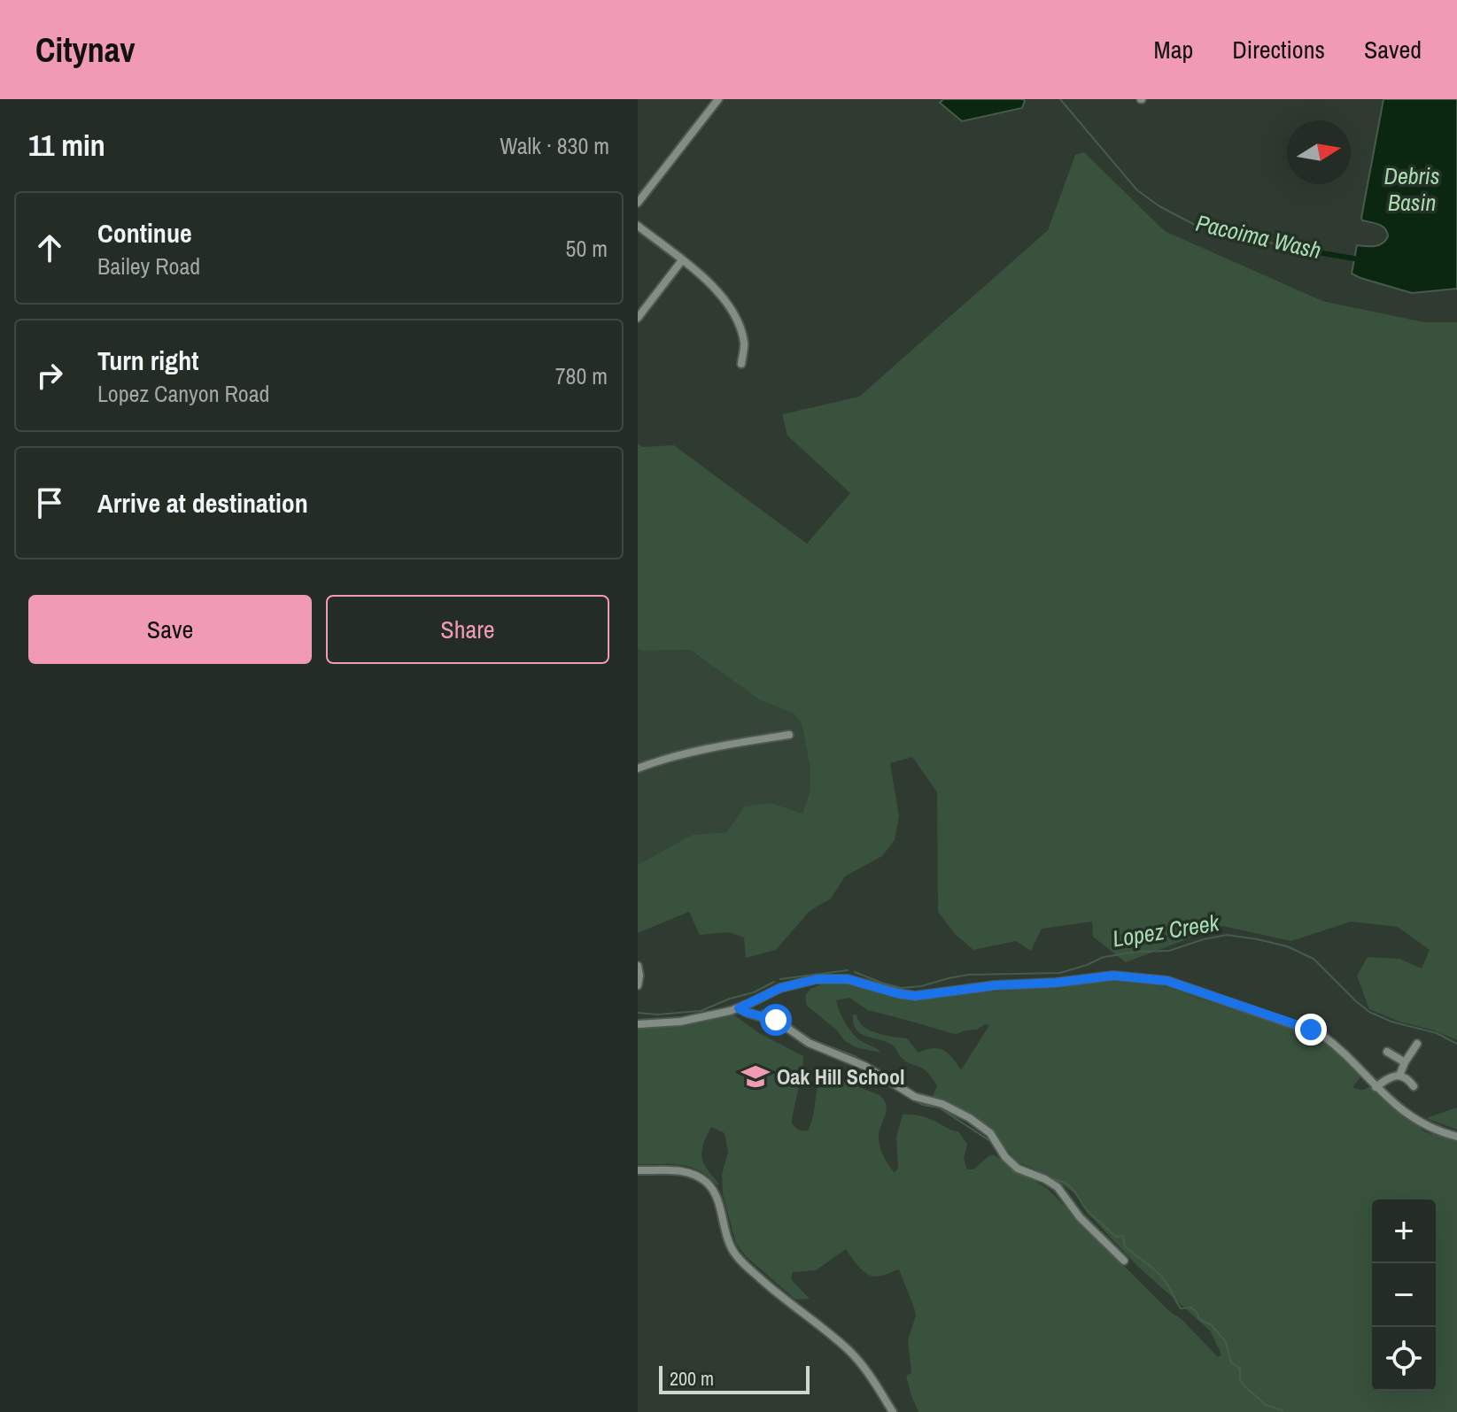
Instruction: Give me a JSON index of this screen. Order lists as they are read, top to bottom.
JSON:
{
  "water": ["Debris Basin", "Pacoima Wash", "Lopez Creek"],
  "places": {
    "school or university": ["Oak Hill School"]
  },
  "scale_bar": "200 m",
  "north": "right",
  "page": {
    "header": "Citynav",
    "nav": ["Map", "Directions", "Saved"],
    "heading": ["11 min", "Walk · 830 m"],
    "list": [
      ["Continue", "Bailey Road", "50 m"],
      ["Turn right", "Lopez Canyon Road", "780 m"],
      "Arrive at destination"
    ],
    "buttons": ["Save", "Share"],
    "map_buttons": ["+", "−"],
    "scale": "200 m"
  }
}
